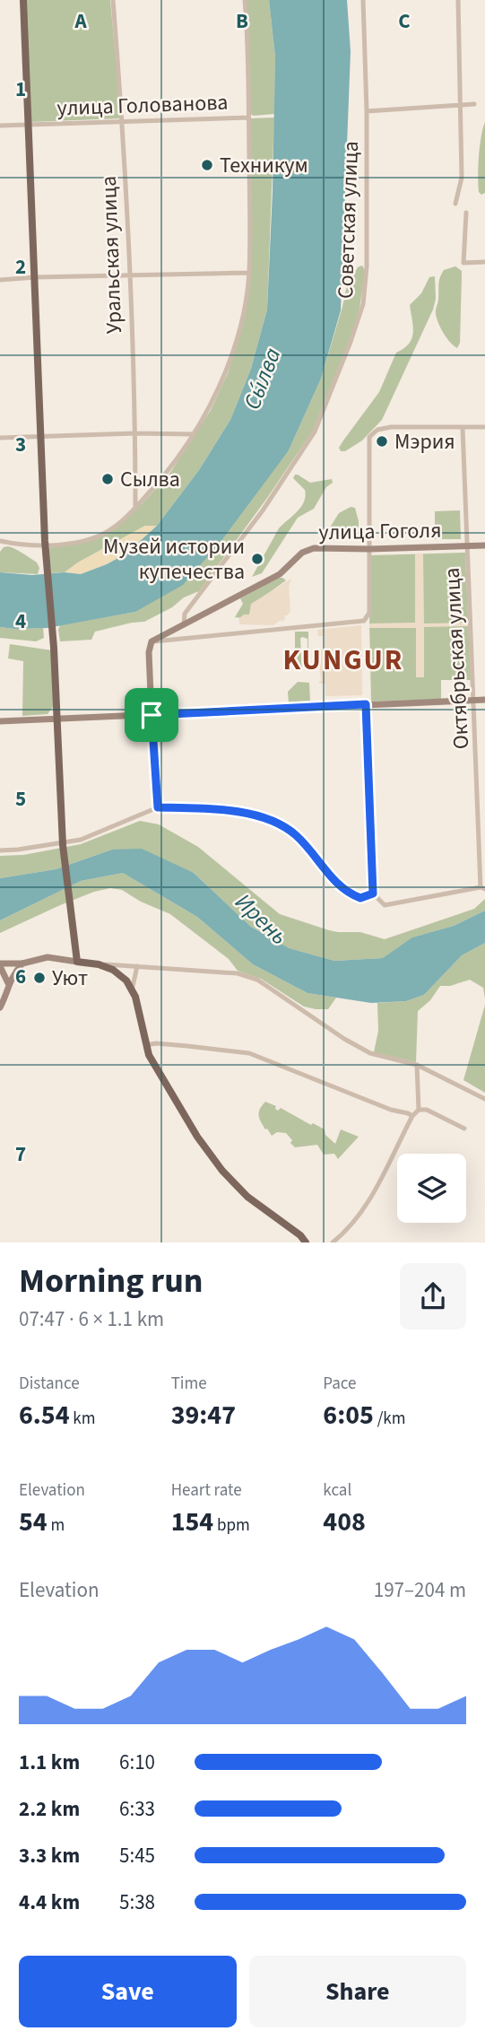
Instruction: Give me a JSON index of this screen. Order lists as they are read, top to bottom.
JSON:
{
  "streets": {
    "street": [
      "улица Голованова",
      "Советская улица",
      "Уральская улица",
      "улица Гоголя",
      "Октябрьская улица"
    ]
  },
  "crossings": [
    ["улица Голованова", "Уральская улица"],
    ["Советская улица", "улица Гоголя"],
    ["улица Гоголя", "Октябрьская улица"]
  ],
  "districts": ["KUNGUR"],
  "water": ["Сы́лва", "Ирень"],
  "places": [
    "Техникум",
    "Мэрия",
    "Сылва",
    "Музей истории купечества",
    "Уют"
  ],
  "page": {
    "heading": ["Morning run", "07:47 · 6 × 1.1 km"],
    "stats": [
      ["Distance", "6.54 km"],
      ["Time", "39:47"],
      ["Pace", "6:05 /km"],
      ["Elevation", "54 m"],
      ["Heart rate", "154 bpm"],
      ["kcal", "408"]
    ],
    "chart": ["Elevation", "197–204 m"],
    "list": [
      {
        "name": "1.1 km",
        "note": "6:10"
      },
      {
        "name": "2.2 km",
        "note": "6:33"
      },
      {
        "name": "3.3 km",
        "note": "5:45"
      },
      {
        "name": "4.4 km",
        "note": "5:38"
      }
    ],
    "buttons": ["Save", "Share"]
  },
  "grid": {
    "columns": ["A", "B", "C"],
    "rows": [
      "1",
      "2",
      "3",
      "4",
      "5",
      "6",
      "7"
    ]
  }
}
